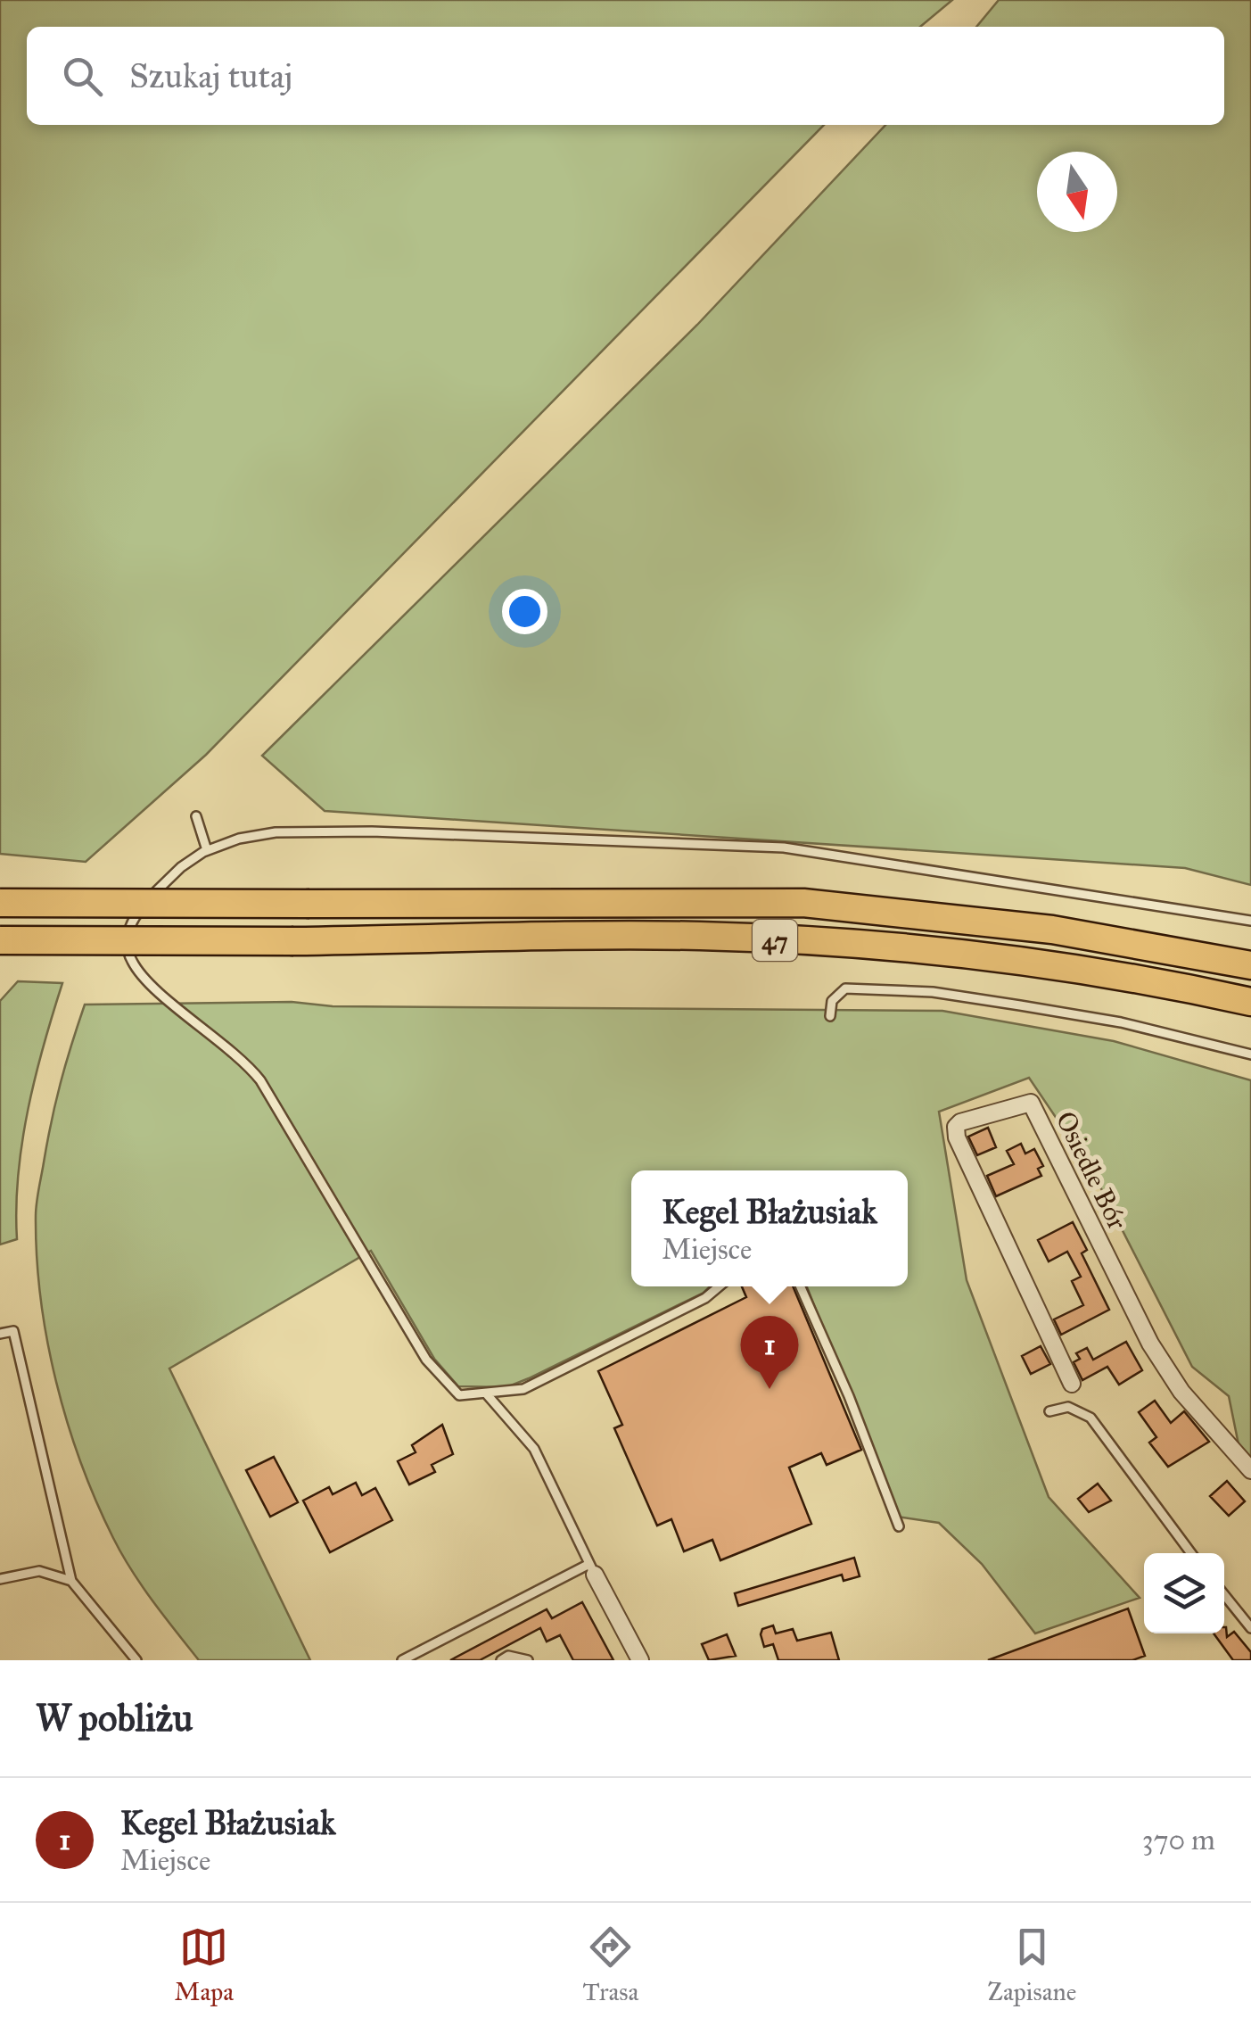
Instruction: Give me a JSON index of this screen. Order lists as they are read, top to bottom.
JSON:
{
  "streets": {
    "main road": ["47"],
    "street": ["Osiedle Bór"]
  },
  "north": "bottom",
  "page": {
    "search": "Szukaj tutaj",
    "popup": ["Kegel Błażusiak", "Miejsce"],
    "pins": "1",
    "heading": "W pobliżu",
    "list": [
      {
        "mark": "1",
        "name": "Kegel Błażusiak",
        "note": "Miejsce",
        "value": "370 m"
      }
    ],
    "nav": ["Mapa", "Trasa", "Zapisane"]
  }
}
